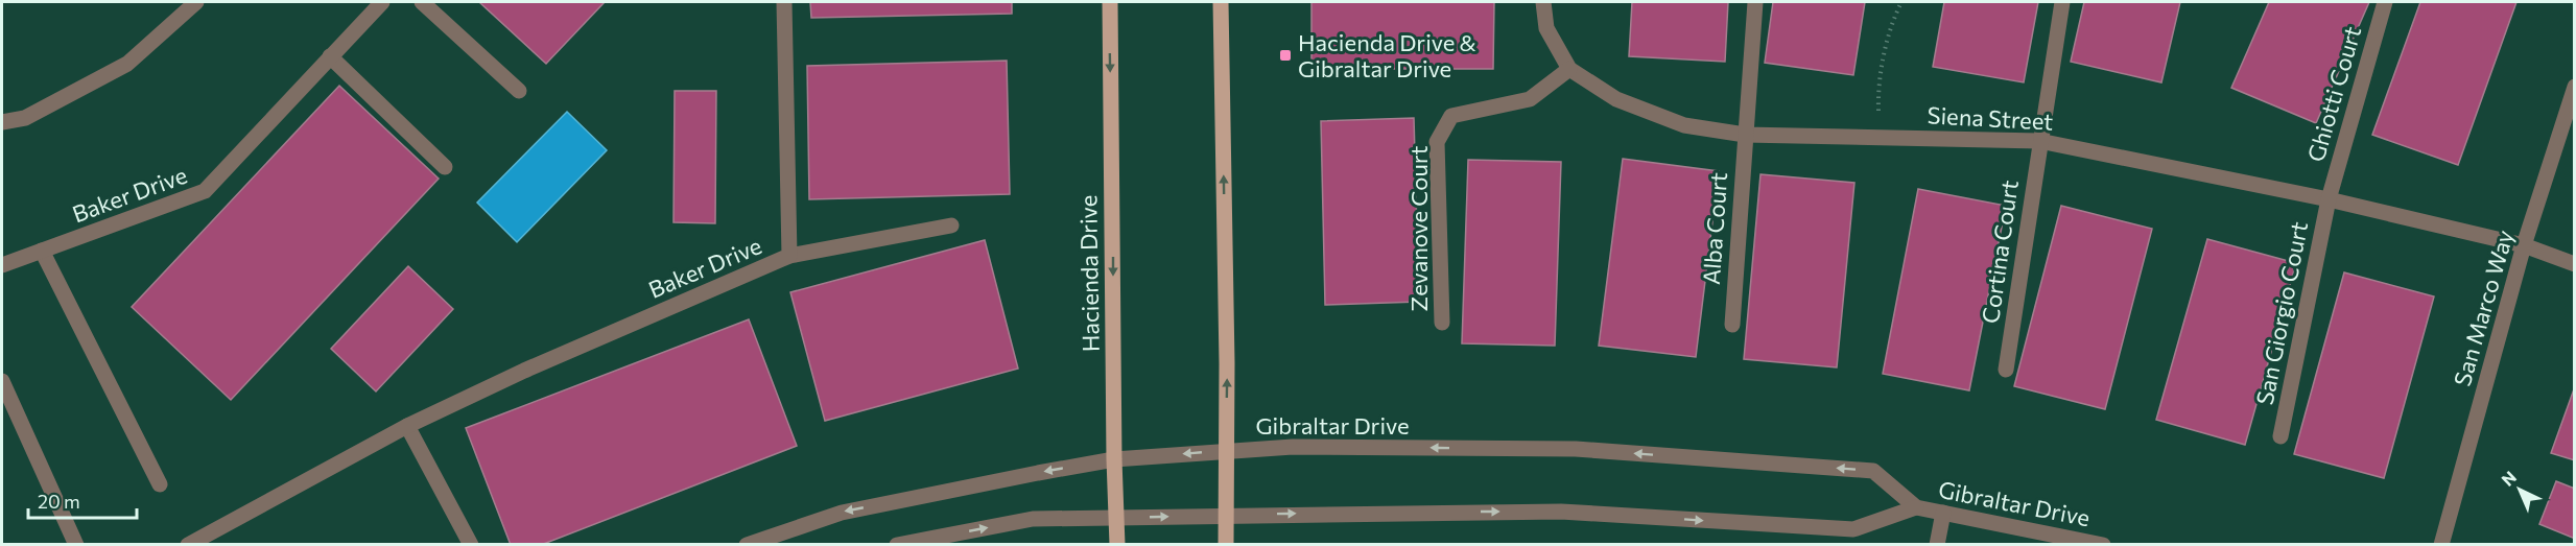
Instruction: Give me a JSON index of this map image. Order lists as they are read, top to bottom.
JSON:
{
  "streets": {
    "main road": ["Hacienda Drive"],
    "street": [
      "Ghiotti Court",
      "Siena Street",
      "Baker Drive",
      "Zevanove Court",
      "Alba Court",
      "Cortina Court",
      "San Marco Way",
      "San Giorgio Court",
      "Gibraltar Drive"
    ]
  },
  "crossings": [
    ["Ghiotti Court", "Siena Street"],
    ["Ghiotti Court", "San Giorgio Court"],
    ["Siena Street", "Zevanove Court"],
    ["Siena Street", "Alba Court"],
    ["Siena Street", "Cortina Court"],
    ["Siena Street", "San Marco Way"],
    ["Siena Street", "San Giorgio Court"],
    ["Hacienda Drive", "Gibraltar Drive"]
  ],
  "places": {
    "transit": ["Hacienda Drive & Gibraltar Drive"]
  },
  "scale_bar": "20 m",
  "north": "top left"
}
